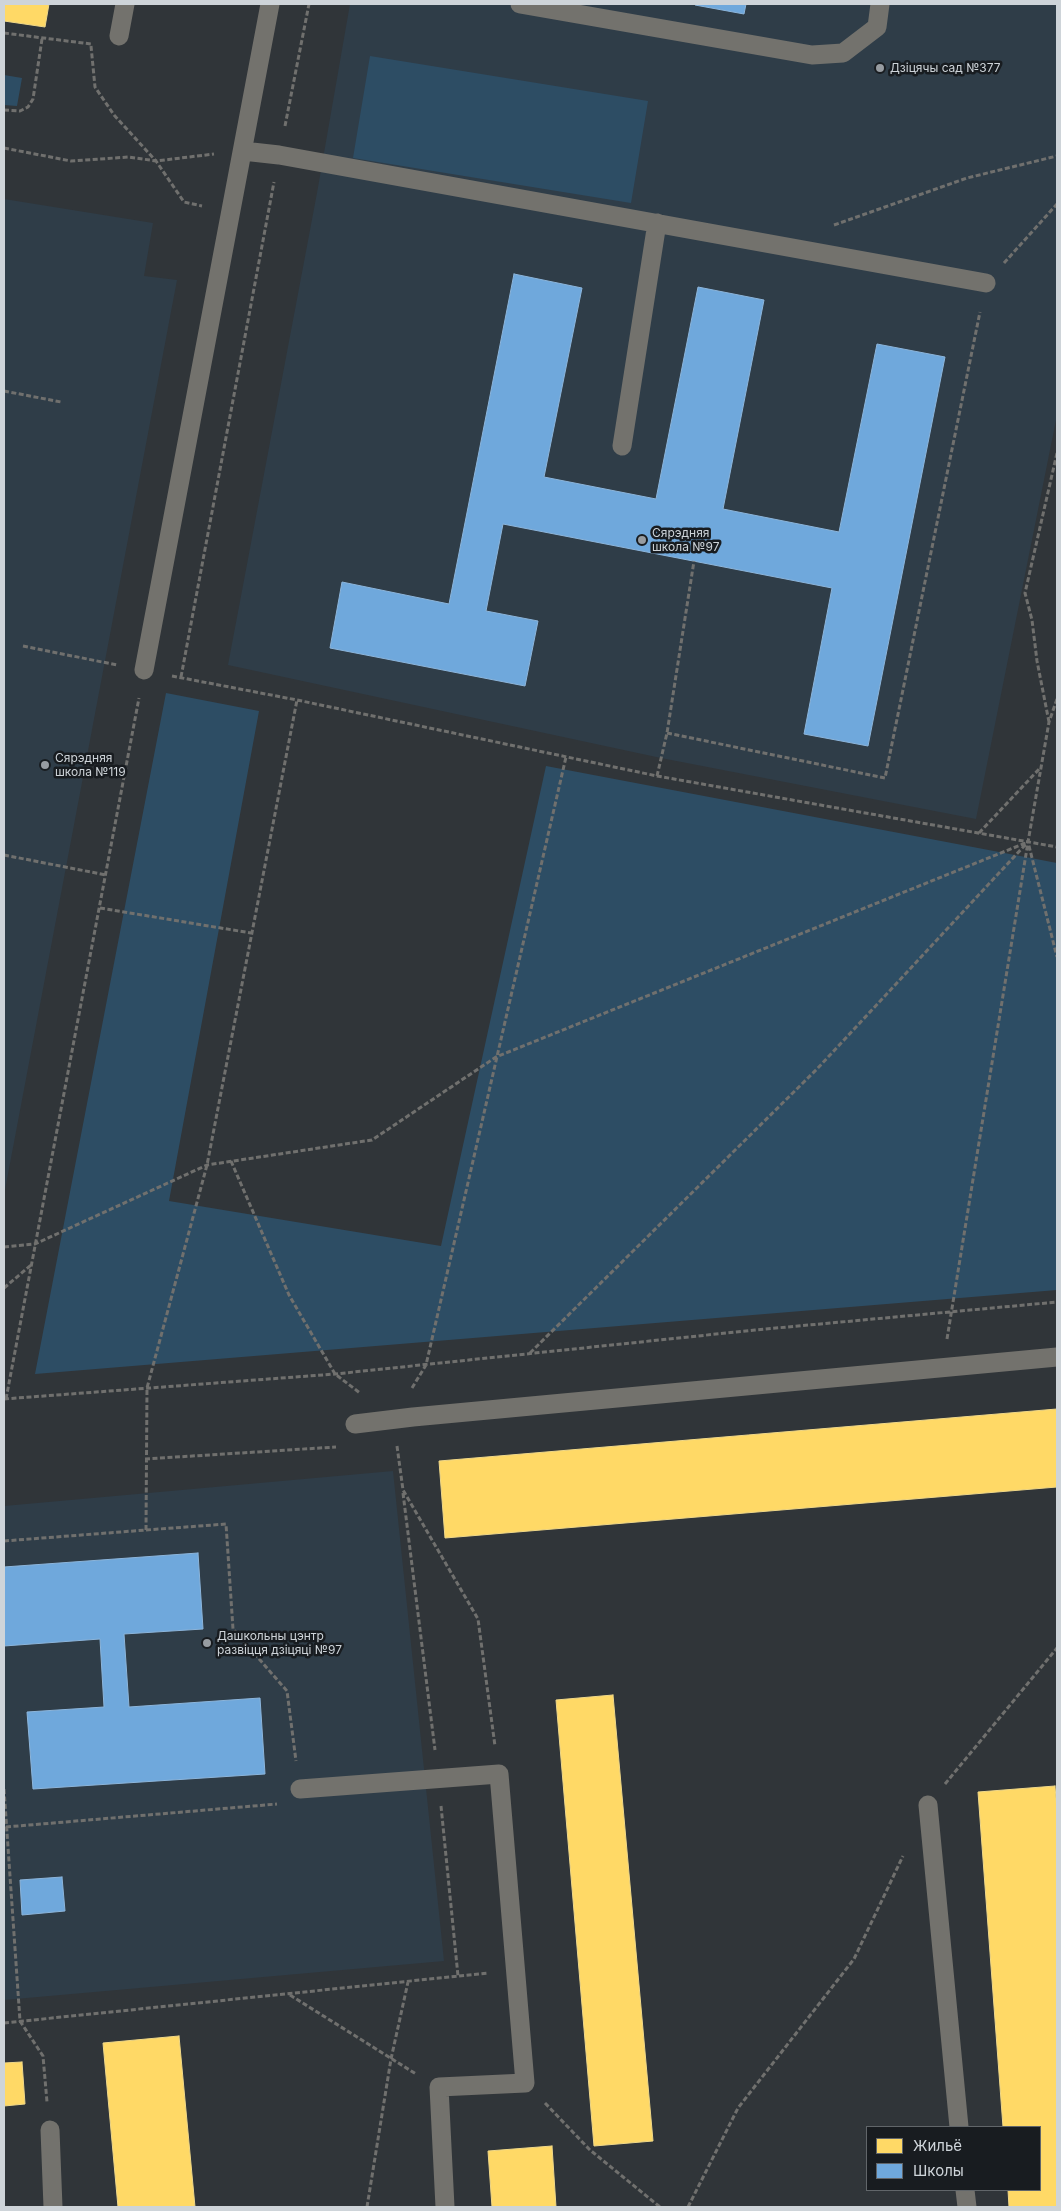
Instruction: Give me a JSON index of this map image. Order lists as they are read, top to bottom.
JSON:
{
  "places": [
    "Дзіцячы сад №377",
    "Сярэдняя школа №97",
    "Сярэдняя школа №119",
    "Дашкольны цэнтр развіцця дзіцяці №97"
  ],
  "legend": ["Жильё", "Школы"]
}
